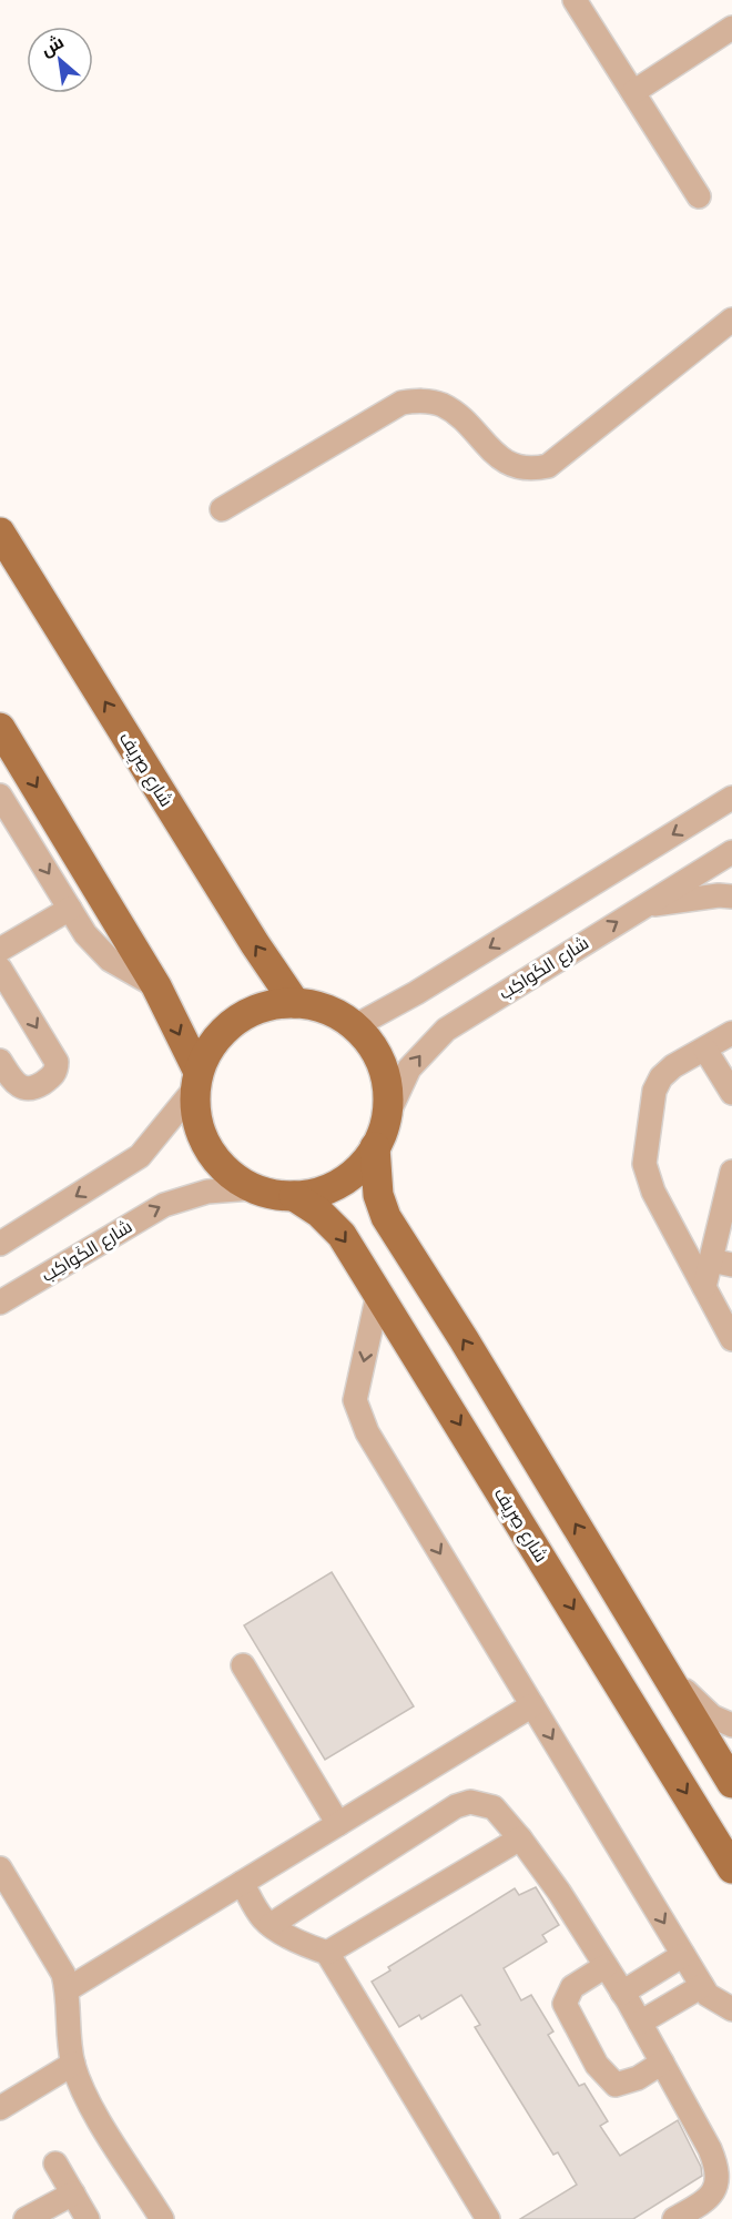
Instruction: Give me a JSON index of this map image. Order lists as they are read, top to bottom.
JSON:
{
  "streets": {
    "main road": ["شارع صِرِيف"],
    "street": ["شارع الكَواكِب"]
  },
  "crossings": [
    ["شارع صِرِيف", "شارع الكَواكِب"]
  ],
  "north": "top left"
}
